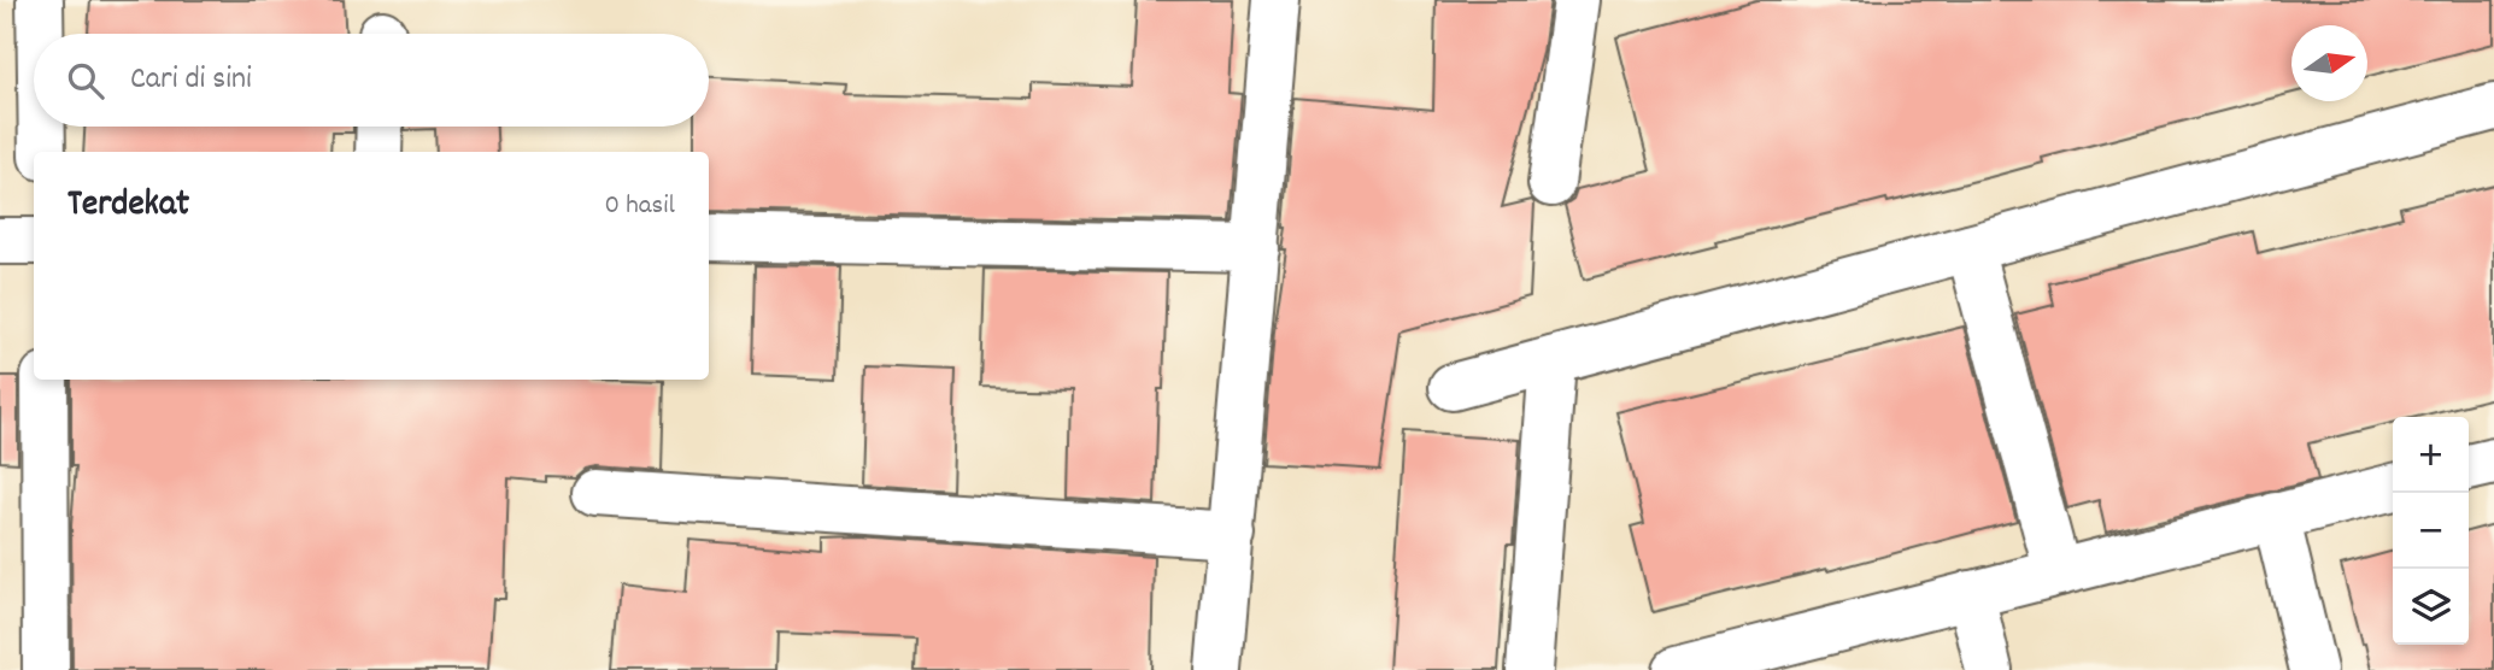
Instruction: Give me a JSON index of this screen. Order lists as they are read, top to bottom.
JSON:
{
  "north": "right",
  "page": {
    "search": "Cari di sini",
    "heading": ["Terdekat", "0 hasil"],
    "map_buttons": ["+", "−"]
  }
}
